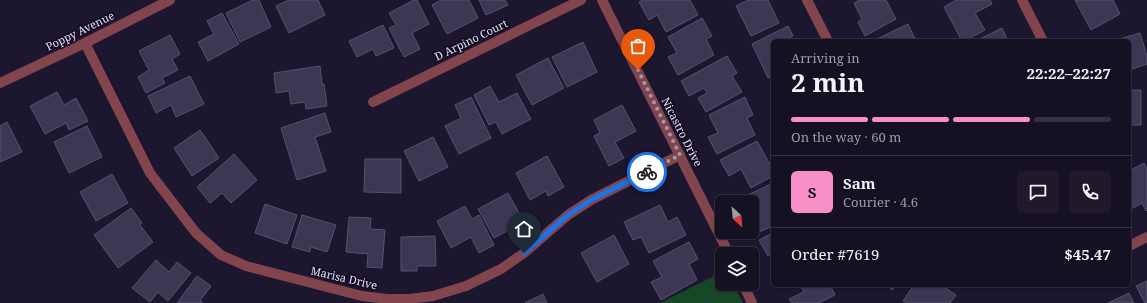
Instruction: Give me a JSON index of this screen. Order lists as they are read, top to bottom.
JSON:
{
  "streets": {
    "street": [
      "Poppy Avenue",
      "D Arpino Court",
      "Nicastro Drive",
      "Marisa Drive"
    ]
  },
  "crossings": [
    ["Poppy Avenue", "Marisa Drive"],
    ["Nicastro Drive", "Marisa Drive"]
  ],
  "north": "bottom right",
  "page": {
    "heading": ["2 min", "Arriving in", "22:22–22:27"],
    "panel": [
      "Sam",
      "Courier · 4.6",
      "Order #7619",
      "$45.47"
    ],
    "bar": "On the way · 60 m",
    "round": "S"
  }
}
